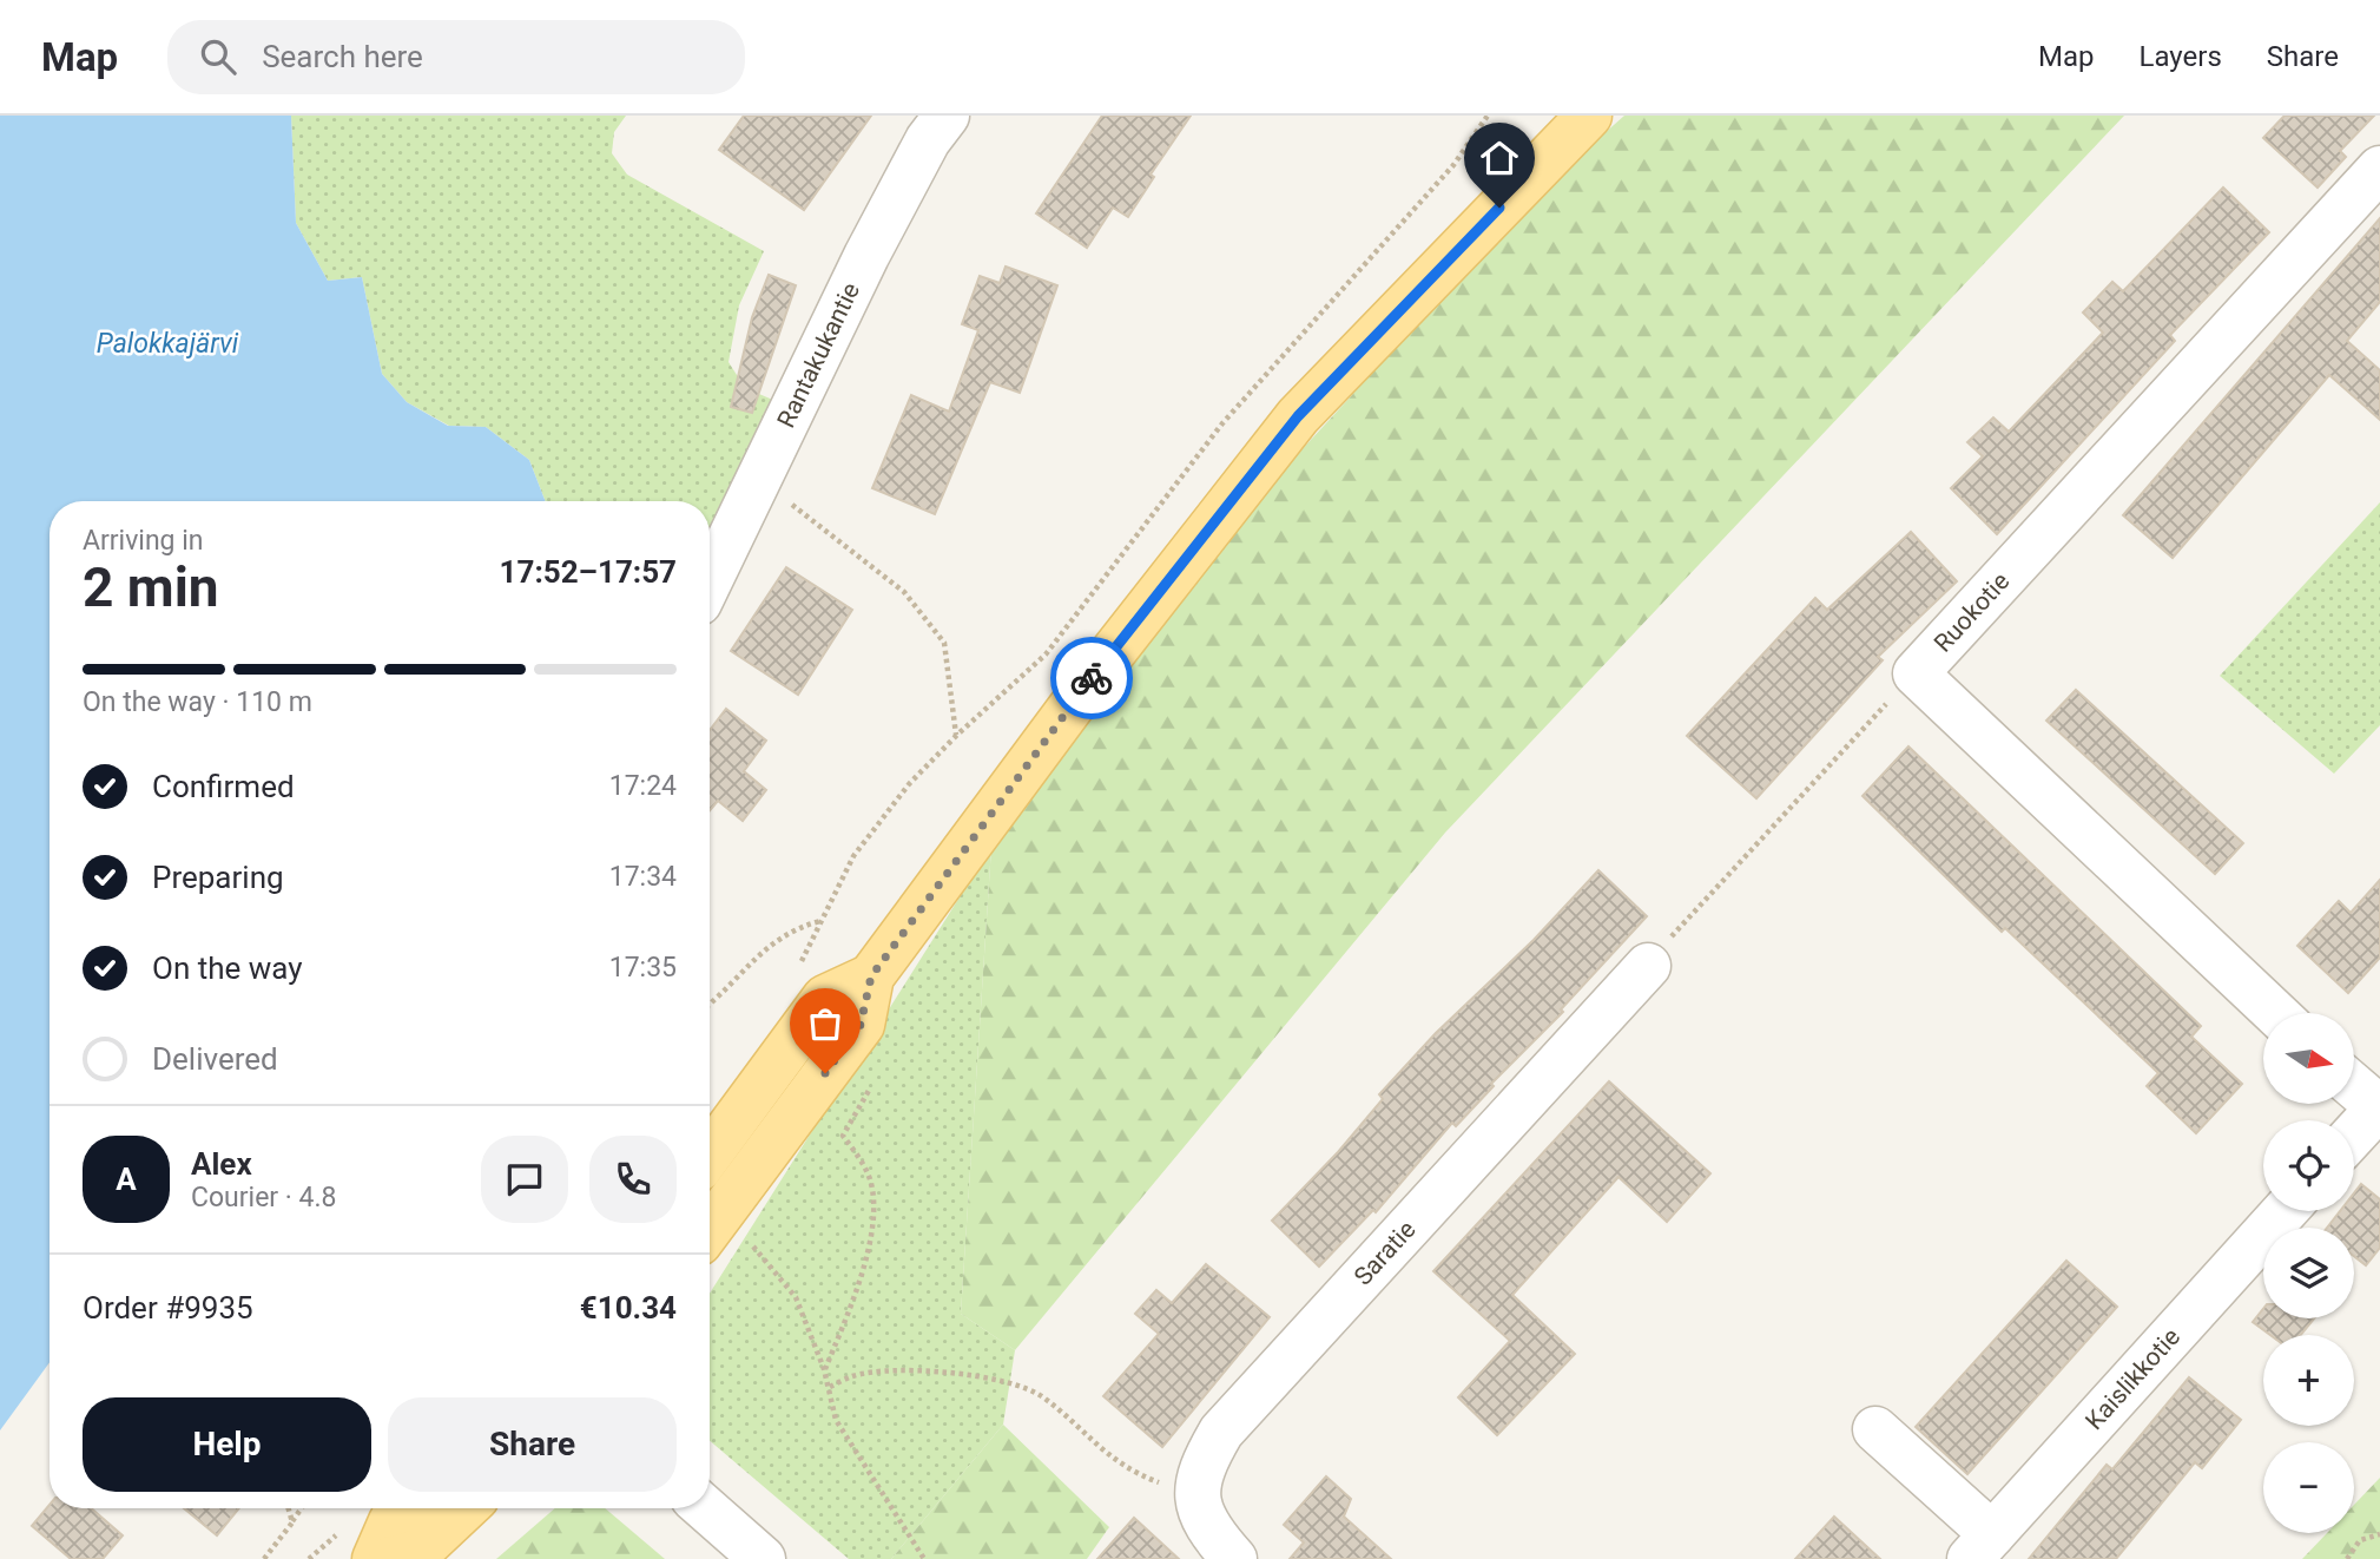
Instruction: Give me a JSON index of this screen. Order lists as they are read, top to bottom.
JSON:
{
  "streets": {
    "street": [
      "Rantakukantie",
      "Ruokotie",
      "Saratie",
      "Kaislikkotie"
    ]
  },
  "water": ["Palokkajärvi"],
  "north": "right",
  "page": {
    "header": "Map",
    "search": "Search here",
    "nav": ["Map", "Layers", "Share"],
    "heading": ["2 min", "Arriving in", "17:52–17:57"],
    "panel": [
      "Alex",
      "Courier · 4.8",
      "Order #9935",
      "€10.34"
    ],
    "bar": "On the way · 110 m",
    "list": [
      ["Confirmed", "17:24"],
      ["Preparing", "17:34"],
      ["On the way", "17:35"],
      "Delivered"
    ],
    "map_buttons": ["+", "−"],
    "round": "A",
    "buttons": ["Help", "Share"]
  }
}
